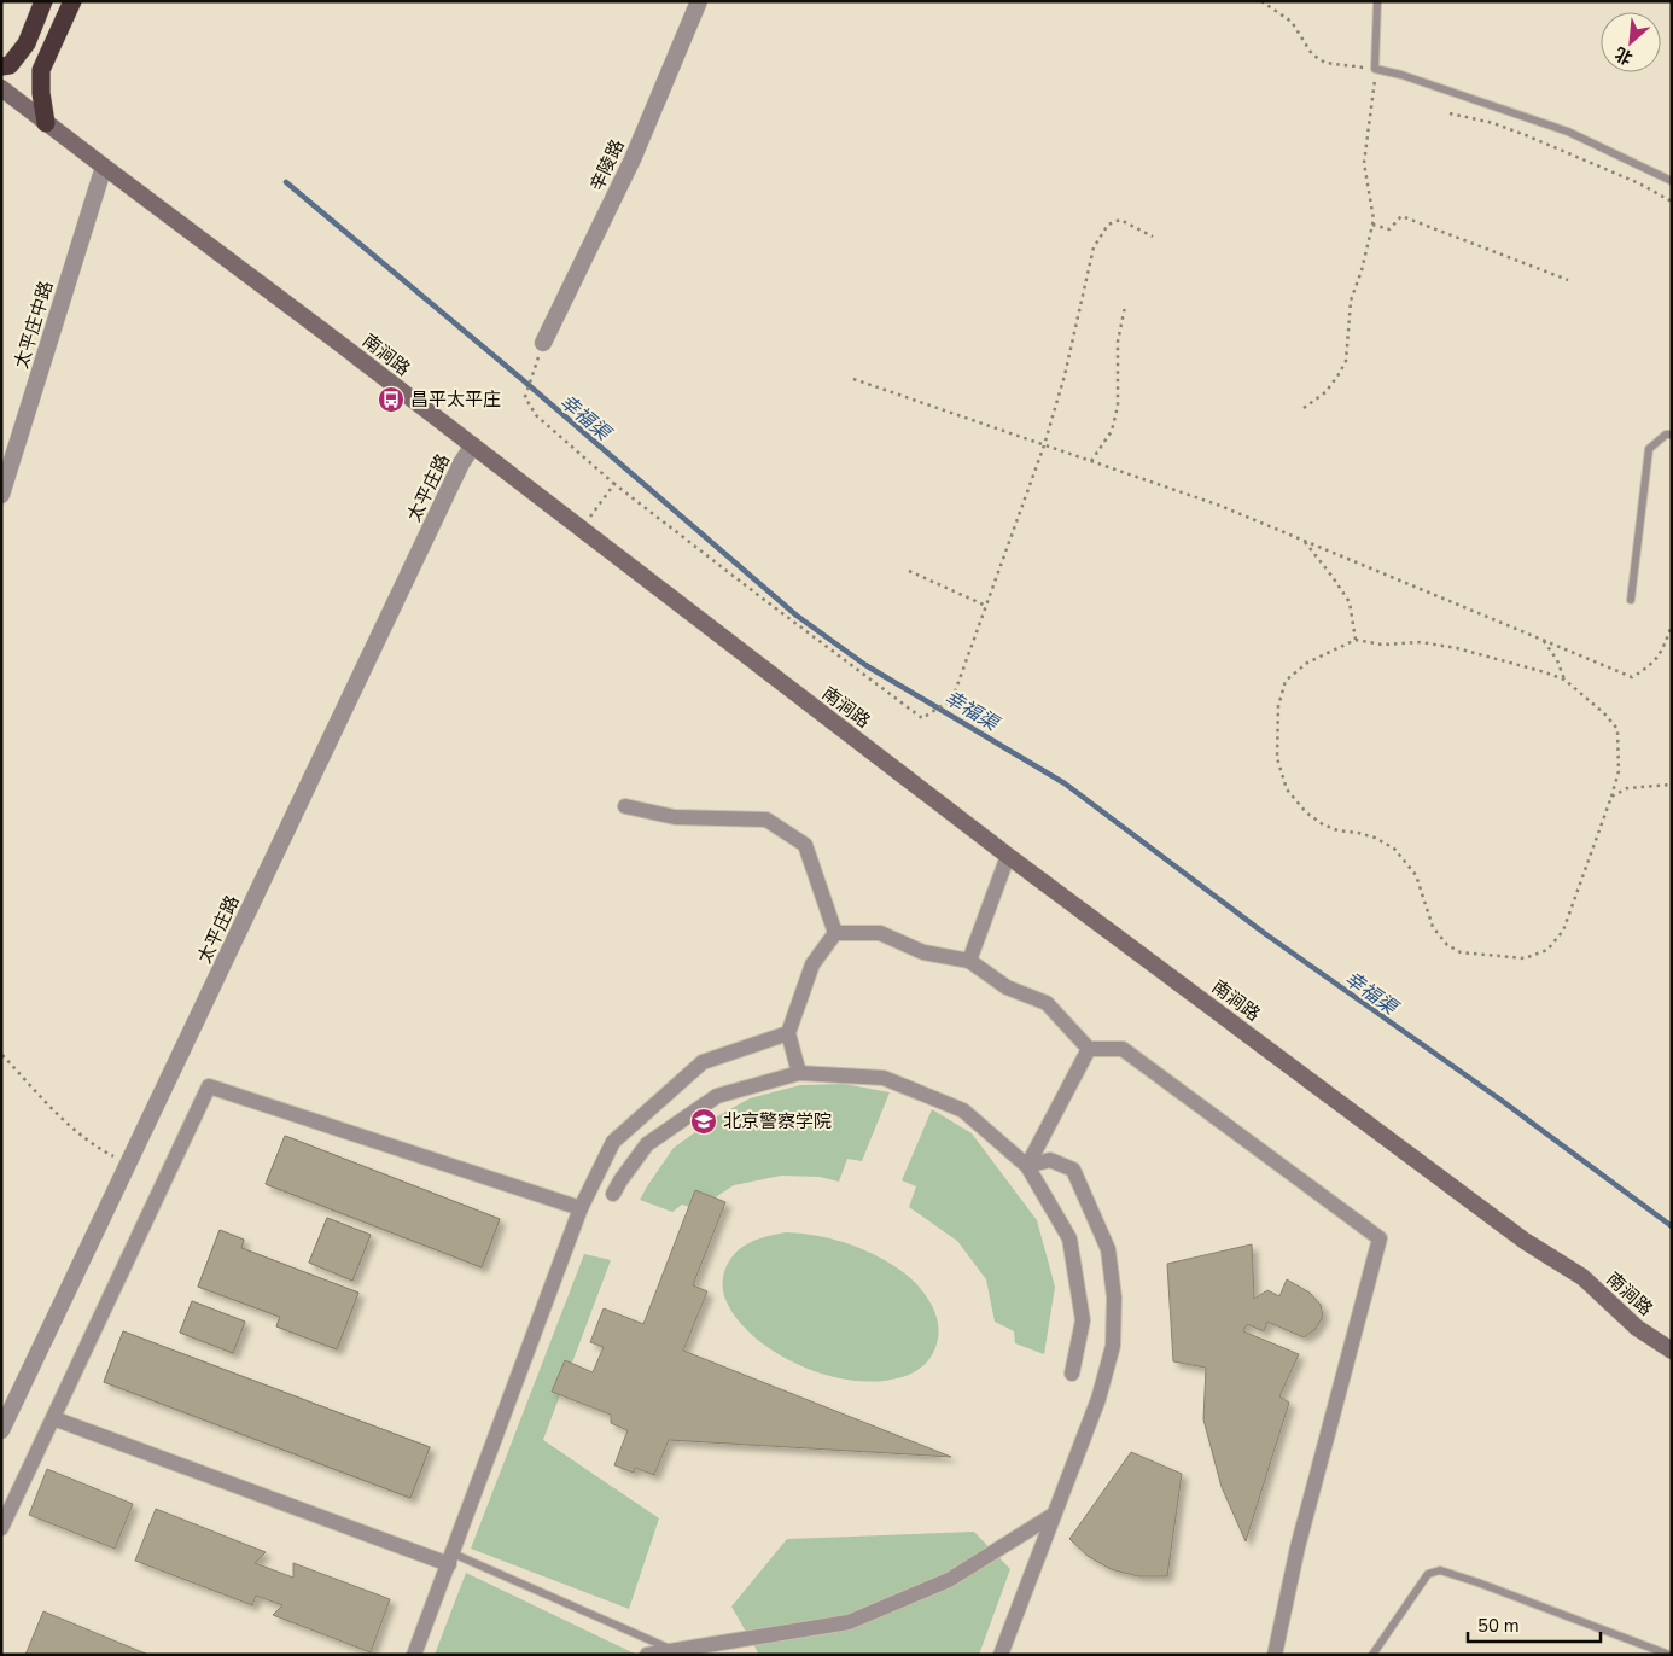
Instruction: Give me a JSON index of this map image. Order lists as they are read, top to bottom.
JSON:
{
  "streets": {
    "main road": ["南涧路"],
    "street": ["辛陵路", "太平庄中路", "太平庄路"]
  },
  "crossings": [
    ["太平庄中路", "南涧路"],
    ["南涧路", "太平庄路"]
  ],
  "water": ["幸福渠"],
  "places": {
    "bus stop": ["昌平太平庄"],
    "school or university": ["北京警察学院"]
  },
  "scale_bar": "50 m",
  "north": "bottom left"
}
